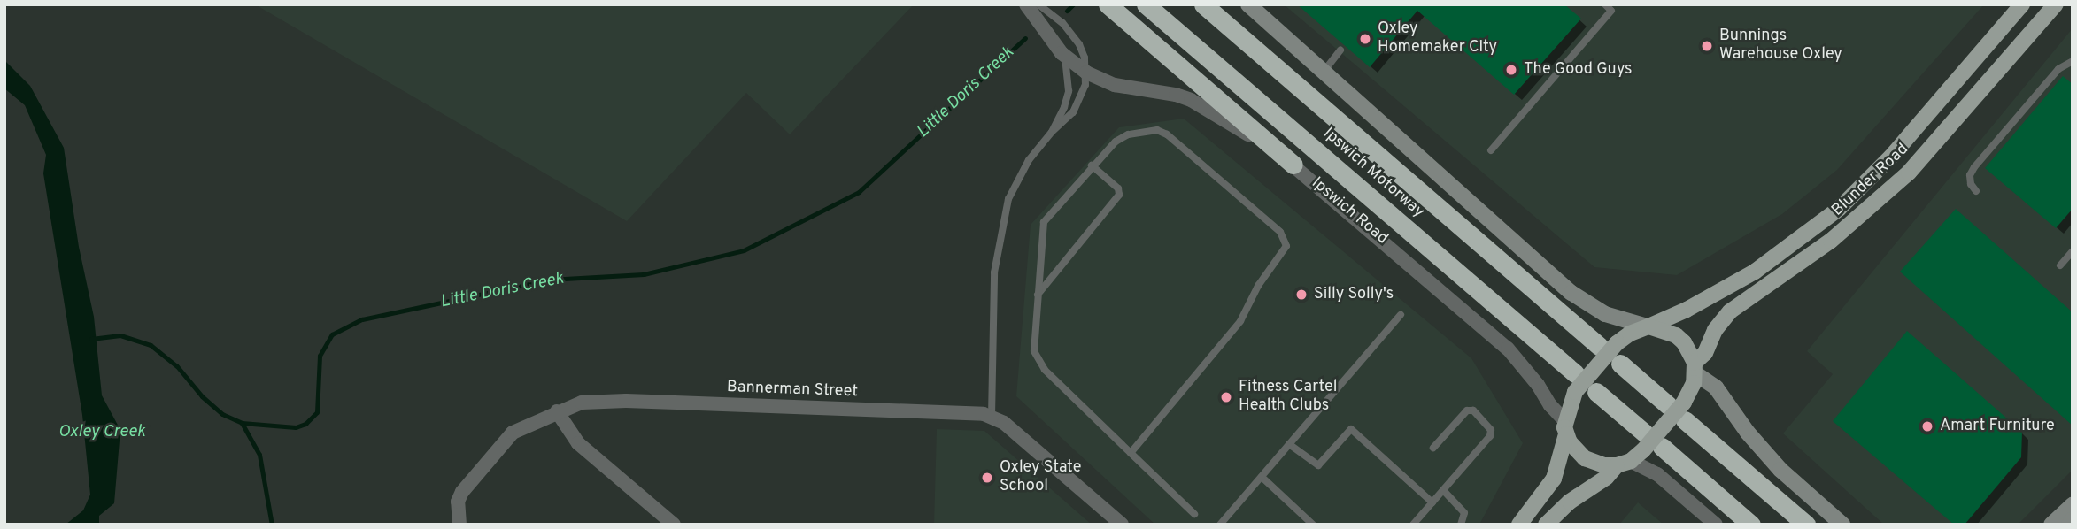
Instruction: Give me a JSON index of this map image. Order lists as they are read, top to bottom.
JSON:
{
  "streets": {
    "highway": ["Ipswich Motorway"],
    "main road": ["Blunder Road"],
    "street": ["Ipswich Road", "Bannerman Street"]
  },
  "crossings": [
    ["Ipswich Motorway", "Blunder Road"],
    ["Ipswich Motorway", "Ipswich Road"],
    ["Blunder Road", "Ipswich Road"]
  ],
  "water": ["Little Doris Creek", "Oxley Creek"],
  "places": [
    "Oxley Homemaker City",
    "Bunnings Warehouse Oxley",
    "The Good Guys",
    "Silly Solly's",
    "Fitness Cartel Health Clubs",
    "Amart Furniture",
    "Oxley State School"
  ]
}
